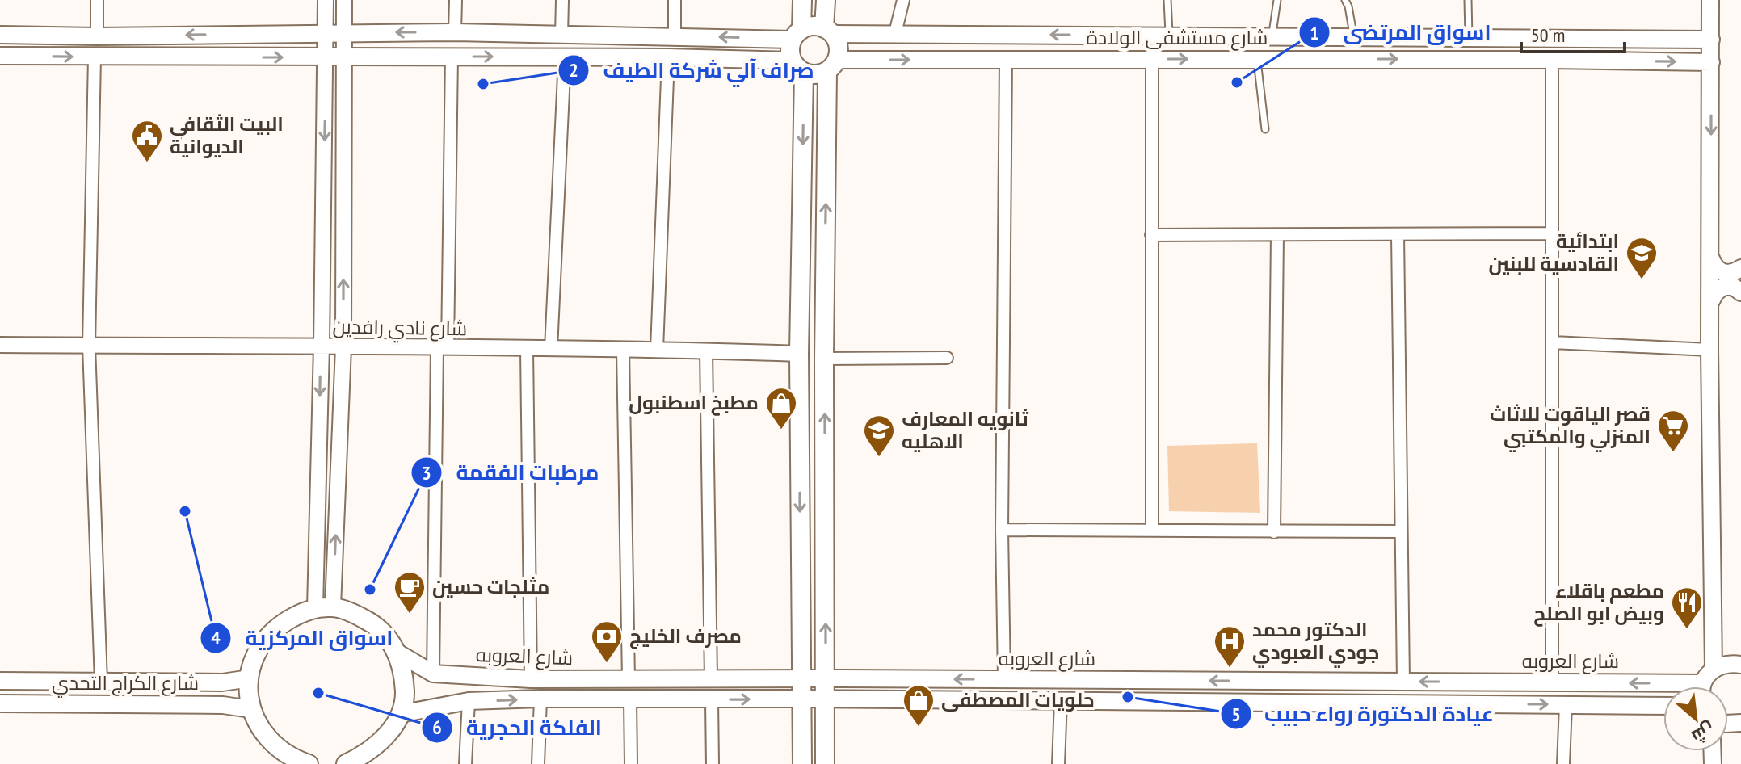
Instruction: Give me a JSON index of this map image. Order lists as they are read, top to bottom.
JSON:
{
  "streets": {
    "main road": ["شارع مستشفى الولادة", "شارع العروبه", "شارع الكراج التحدي"],
    "street": ["شارع نادي رافدين"]
  },
  "places": {
    "other": [
      "اسواق المرتضى",
      "صراف آلي شركة الطيف",
      "اسواق المركزية",
      "مرطبات الفقمة",
      "الفلكة الحجرية",
      "عيادة الدكتورة رواء حبيب"
    ],
    "public building": ["البيت الثقافي الديوانية"],
    "school or university": ["ابتدائية القادسية للبنين", "ثانويه المعارف الاهليه"],
    "shop": ["مطبخ اسطنبول", "حلويات المصطفى"],
    "supermarket": ["قصر الياقوت للاثاث المنزلي والمكتبي"],
    "cafe": ["مثلجات حسين"],
    "restaurant": ["مطعم باقلاء وبيض ابو الصلح"],
    "bank": ["مصرف الخليج"],
    "hospital": ["الدكتور محمد جودي العبودي"]
  },
  "scale_bar": "50 m",
  "north": "bottom right"
}
